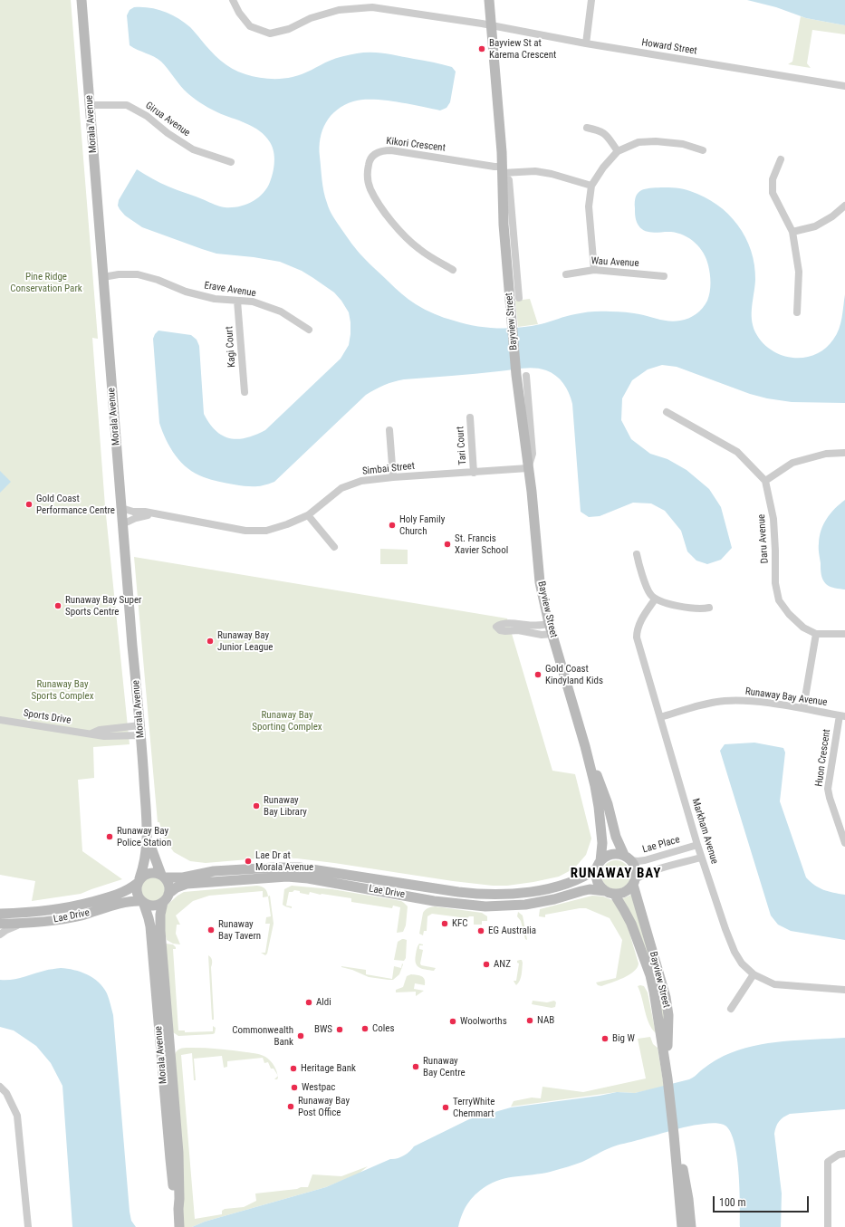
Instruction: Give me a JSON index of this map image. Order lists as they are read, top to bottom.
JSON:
{
  "streets": {
    "main road": ["Morala Avenue", "Bayview Street", "Lae Drive"],
    "street": [
      "Howard Street",
      "Girua Avenue",
      "Kikori Crescent",
      "Wau Avenue",
      "Erave Avenue",
      "Kagi Court",
      "Tari Court",
      "Simbai Street",
      "Daru Avenue",
      "Runaway Bay Avenue",
      "Sports Drive",
      "Huon Crescent",
      "Markham Avenue",
      "Lae Place"
    ]
  },
  "crossings": [
    ["Howard Street", "Bayview Street"],
    ["Girua Avenue", "Morala Avenue"],
    ["Morala Avenue", "Erave Avenue"],
    ["Morala Avenue", "Simbai Street"],
    ["Morala Avenue", "Sports Drive"],
    ["Morala Avenue", "Lae Drive"],
    ["Kikori Crescent", "Bayview Street"],
    ["Erave Avenue", "Kagi Court"],
    ["Bayview Street", "Simbai Street"],
    ["Bayview Street", "Lae Place"],
    ["Bayview Street", "Lae Drive"],
    ["Tari Court", "Simbai Street"],
    ["Runaway Bay Avenue", "Huon Crescent"],
    ["Runaway Bay Avenue", "Markham Avenue"],
    ["Markham Avenue", "Lae Place"],
    ["Lae Place", "Lae Drive"]
  ],
  "districts": ["RUNAWAY BAY"],
  "parks": ["Pine Ridge Conservation Park", "Runaway Bay Sports Complex", "Runaway Bay Sporting Complex"],
  "places": [
    "Bayview St at Karema Crescent",
    "Gold Coast Performance Centre",
    "Holy Family Church",
    "St. Francis Xavier School",
    "Runaway Bay Super Sports Centre",
    "Runaway Bay Junior League",
    "Gold Coast Kindyland Kids",
    "Runaway Bay Library",
    "Runaway Bay Police Station",
    "Lae Dr at Morala Avenue",
    "KFC",
    "Runaway Bay Tavern",
    "EG Australia",
    "ANZ",
    "Aldi",
    "NAB",
    "Woolworths",
    "Coles",
    "BWS",
    "Commonwealth Bank",
    "Big W",
    "Runaway Bay Centre",
    "Heritage Bank",
    "Westpac",
    "Runaway Bay Post Office",
    "TerryWhite Chemmart"
  ],
  "scale_bar": "100 m"
}
